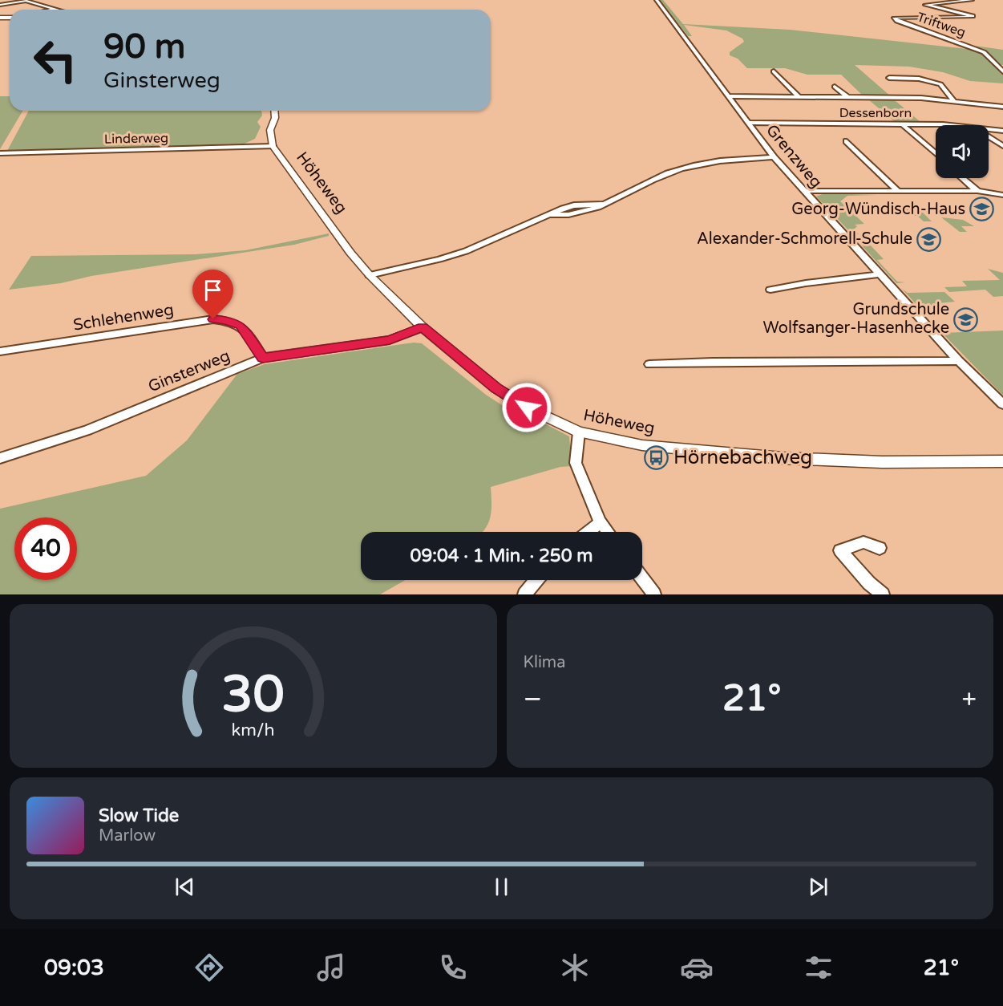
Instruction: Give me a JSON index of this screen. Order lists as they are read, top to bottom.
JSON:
{
  "streets": {
    "street": [
      "Triftweg",
      "Dessenborn",
      "Linderweg",
      "Grenzweg",
      "Höheweg",
      "Schlehenweg",
      "Ginsterweg"
    ]
  },
  "crossings": [
    ["Dessenborn", "Grenzweg"],
    ["Linderweg", "Höheweg"],
    ["Höheweg", "Ginsterweg"],
    ["Schlehenweg", "Ginsterweg"]
  ],
  "places": {
    "school or university": ["Georg-Wündisch-Haus", "Alexander-Schmorell-Schule", "Grundschule Wolfsanger-Hasenhecke"],
    "bus stop": ["Hörnebachweg"]
  },
  "page": {
    "turn": ["90 m", "Ginsterweg"],
    "limit": "40",
    "trip": "09:04 · 1 Min. · 250 m",
    "tile": "Klima",
    "heat": ["−", "21°", "+"],
    "song": ["Slow Tide", "Marlow"],
    "tabs": ["09:03", "21°"],
    "gauge": ["30", "km/h"]
  }
}
